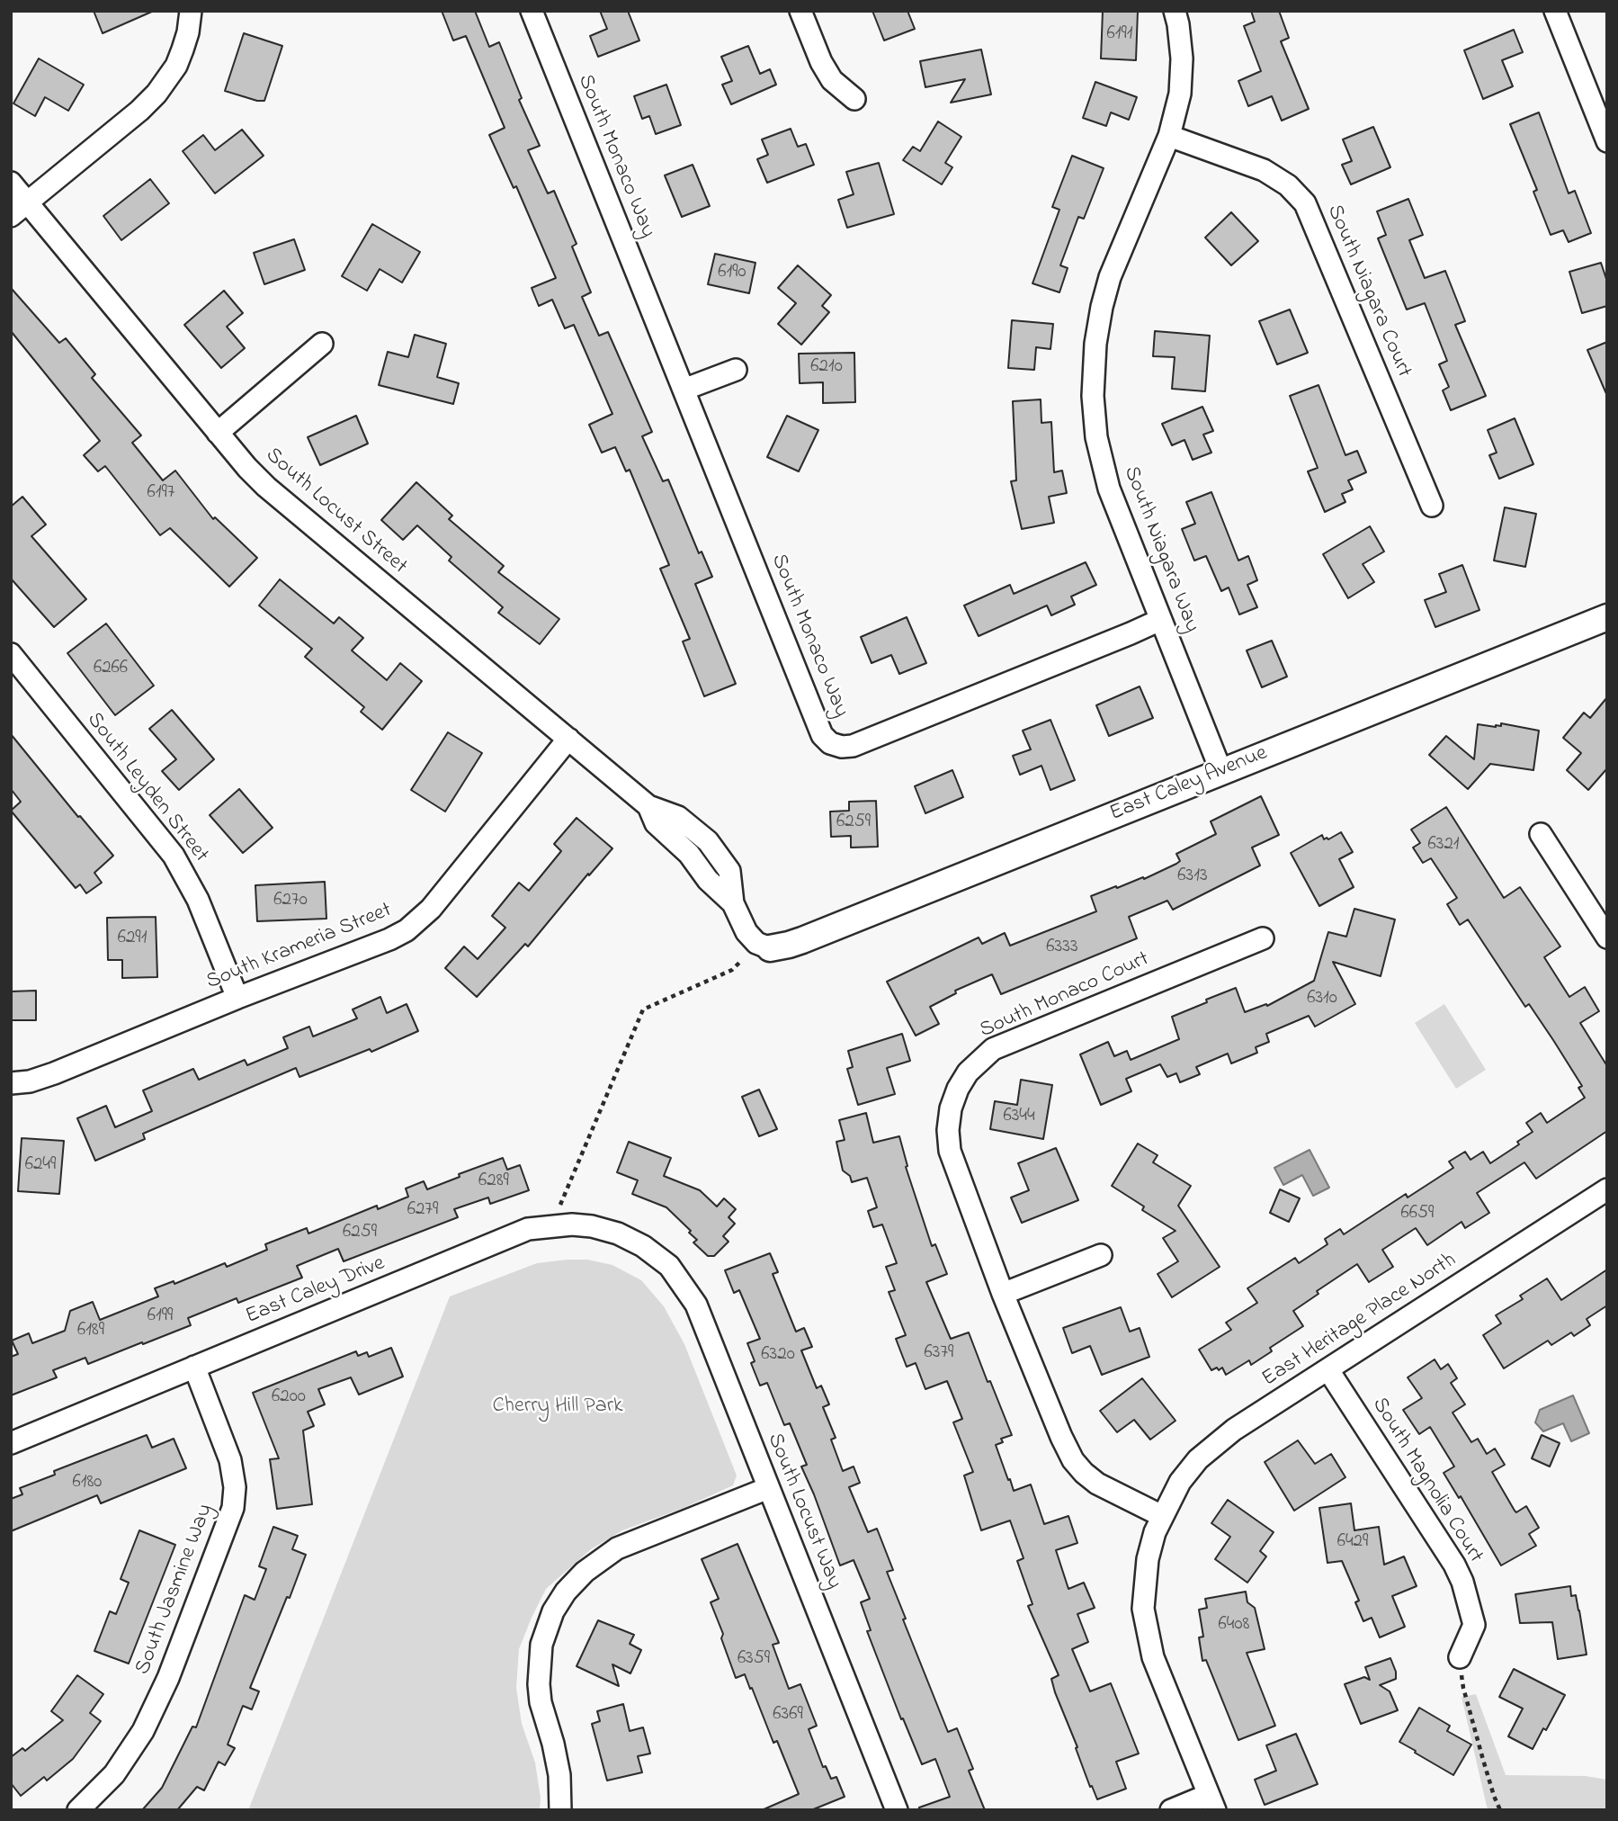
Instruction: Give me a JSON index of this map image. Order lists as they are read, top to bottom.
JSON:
{
  "streets": {
    "street": [
      "South Monaco Way",
      "South Niagara Court",
      "South Locust Street",
      "South Niagara Way",
      "East Caley Avenue",
      "South Leyden Street",
      "South Krameria Street",
      "South Monaco Court",
      "East Caley Drive",
      "East Heritage Place North",
      "South Magnolia Court",
      "South Locust Way",
      "South Jasmine Way"
    ]
  },
  "crossings": [
    ["South Monaco Way", "South Niagara Way"],
    ["South Niagara Court", "South Niagara Way"],
    ["South Locust Street", "East Caley Avenue"],
    ["South Locust Street", "South Krameria Street"],
    ["South Niagara Way", "East Caley Avenue"],
    ["South Leyden Street", "South Krameria Street"],
    ["South Monaco Court", "East Heritage Place North"],
    ["East Caley Drive", "South Locust Way"],
    ["East Caley Drive", "South Jasmine Way"],
    ["East Heritage Place North", "South Magnolia Court"]
  ],
  "parks": ["Cherry Hill Park"],
  "house_numbers": [
    "6191",
    "6190",
    "6210",
    "6197",
    "6266",
    "6259",
    "6321",
    "6313",
    "6270",
    "6291",
    "6333",
    "6310",
    "6344",
    "6249",
    "6289",
    "6279",
    "6659",
    "6259",
    "6199",
    "6189",
    "6379",
    "6320",
    "6200",
    "6180",
    "6429",
    "6408",
    "6359",
    "6369"
  ]
}
